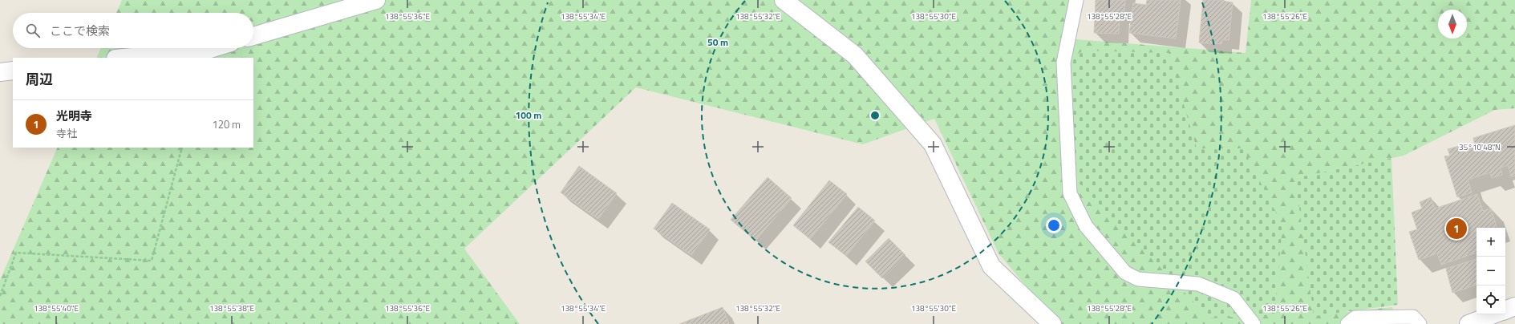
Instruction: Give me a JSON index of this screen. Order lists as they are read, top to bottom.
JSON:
{
  "north": "bottom",
  "page": {
    "search": "ここで検索",
    "heading": "周辺",
    "list": [
      {
        "mark": "1",
        "name": "光明寺",
        "note": "寺社",
        "value": "120 m"
      }
    ],
    "pins": "1",
    "map_buttons": ["+", "−"]
  },
  "coordinates": [
    "138°55'36\"E",
    "138°55'34\"E",
    "138°55'32\"E",
    "138°55'30\"E",
    "138°55'28\"E",
    "138°55'26\"E",
    "35°10'48\"N",
    "138°55'40\"E",
    "138°55'38\"E"
  ],
  "rings": ["50 m", "100 m"]
}
